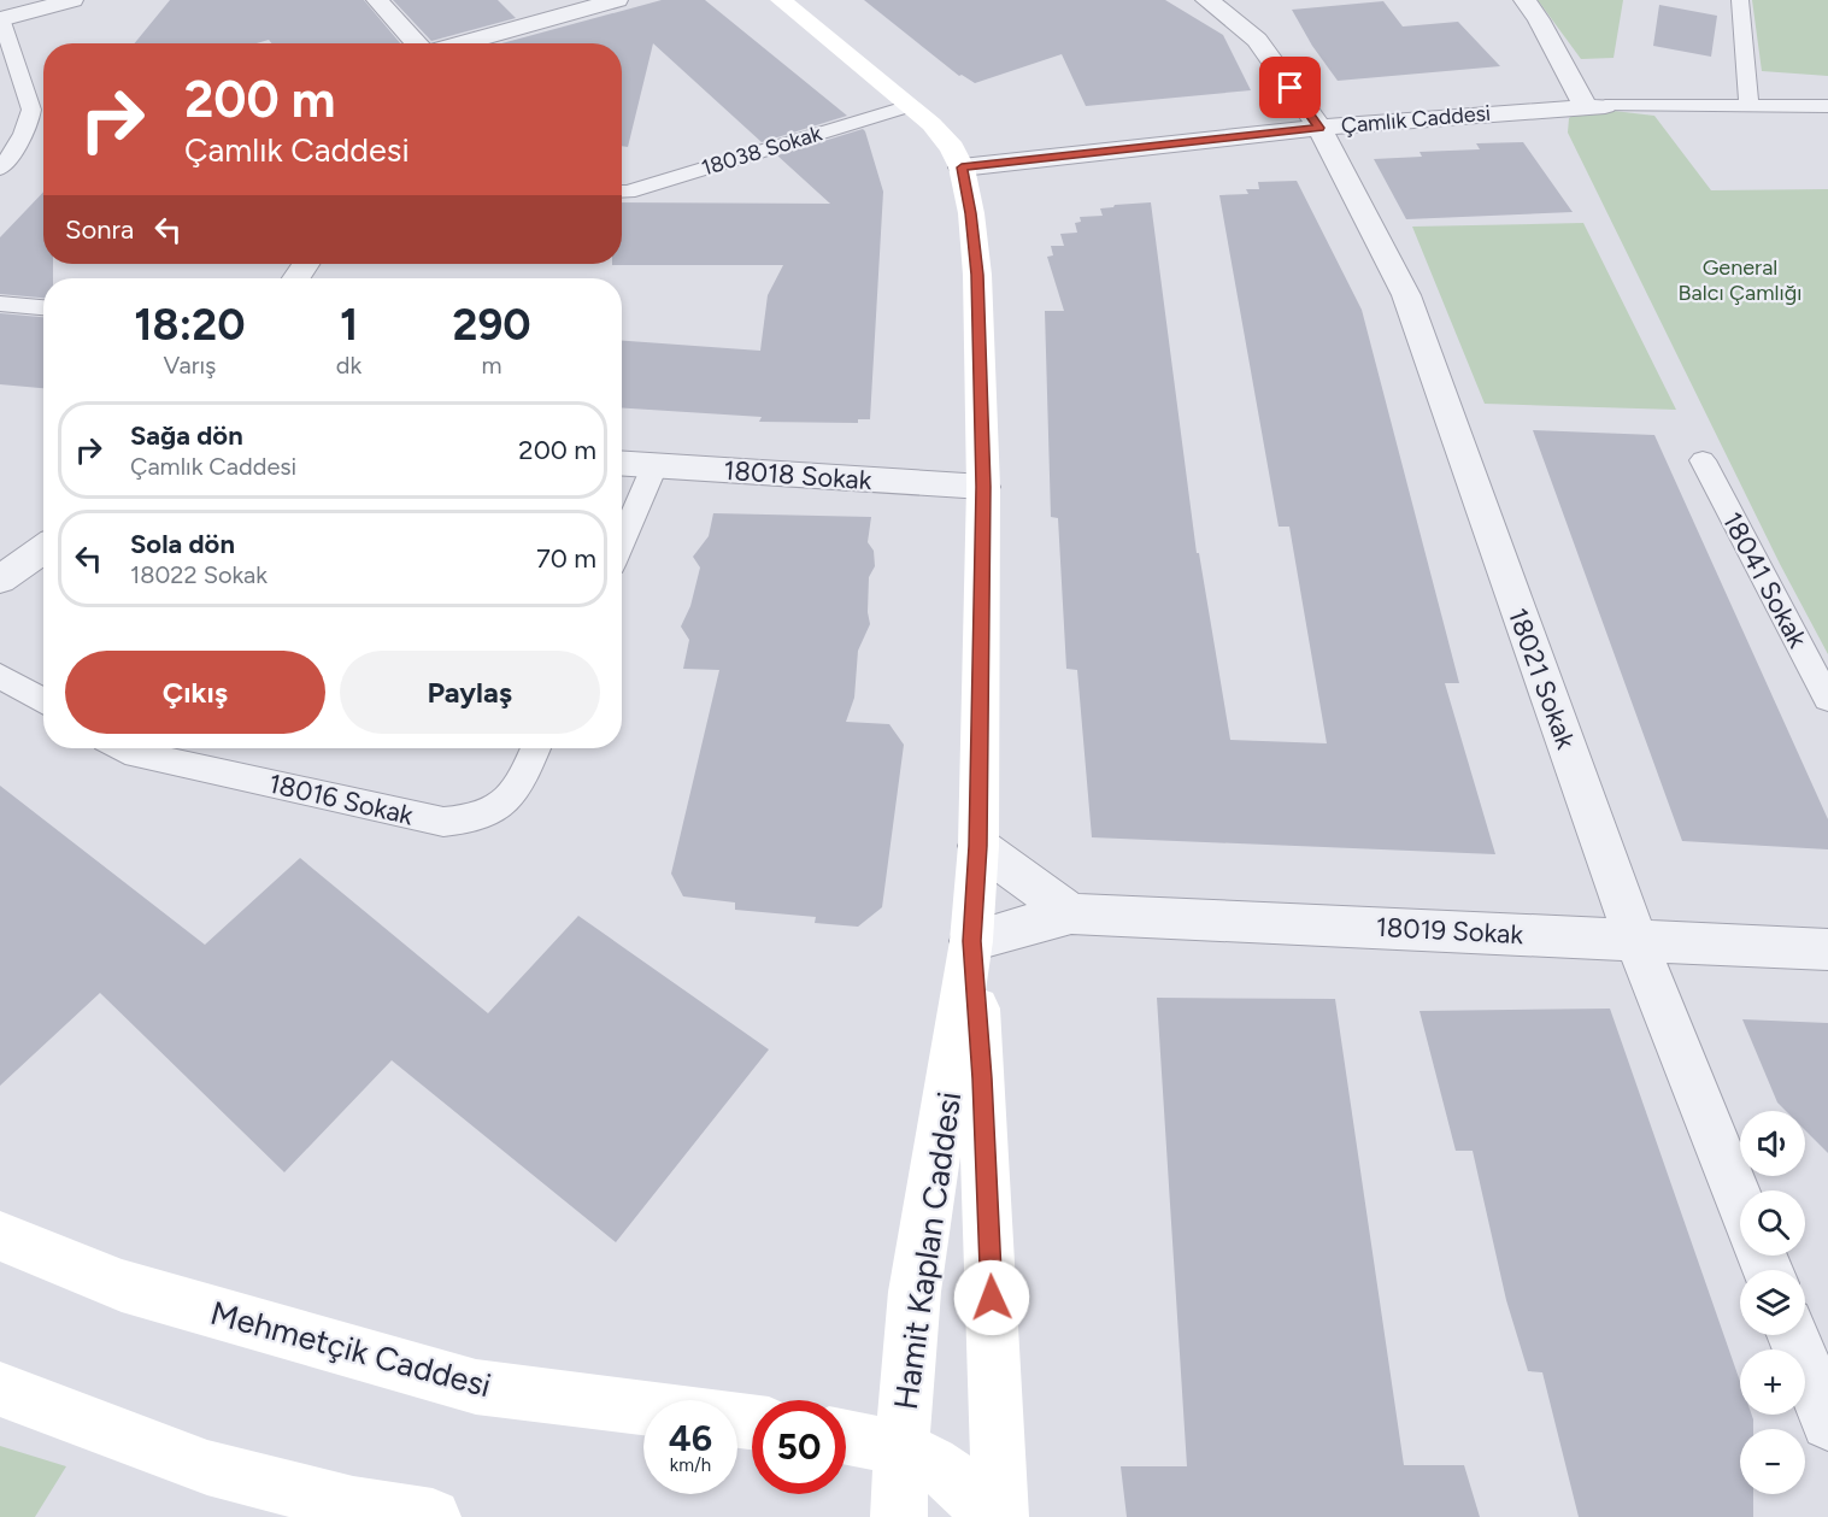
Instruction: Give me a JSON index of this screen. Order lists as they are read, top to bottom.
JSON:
{
  "streets": {
    "main road": ["Hamit Kaplan Caddesi", "Mehmetçik Caddesi"],
    "street": [
      "Çamlık Caddesi",
      "18018 Sokak",
      "18021 Sokak",
      "18019 Sokak"
    ],
    "lane": ["18038 Sokak", "18041 Sokak", "18016 Sokak"]
  },
  "crossings": [
    ["Çamlık Caddesi", "18021 Sokak"],
    ["Çamlık Caddesi", "Hamit Kaplan Caddesi"],
    ["18038 Sokak", "Hamit Kaplan Caddesi"],
    ["18018 Sokak", "Hamit Kaplan Caddesi"],
    ["18021 Sokak", "18019 Sokak"],
    ["18019 Sokak", "Hamit Kaplan Caddesi"]
  ],
  "parks": ["General Balcı Çamlığı"],
  "page": {
    "turn": ["200 m", "Çamlık Caddesi"],
    "then": "Sonra",
    "eta": [
      "18:20",
      "Varış",
      "1",
      "dk",
      "290",
      "m"
    ],
    "list": [
      {
        "name": "Sağa dön",
        "note": "Çamlık Caddesi",
        "value": "200 m"
      },
      {
        "name": "Sola dön",
        "note": "18022 Sokak",
        "value": "70 m"
      }
    ],
    "buttons": ["Çıkış", "Paylaş"],
    "map_buttons": ["+", "−"],
    "speed": "46 km/h",
    "limit": "50"
  }
}
